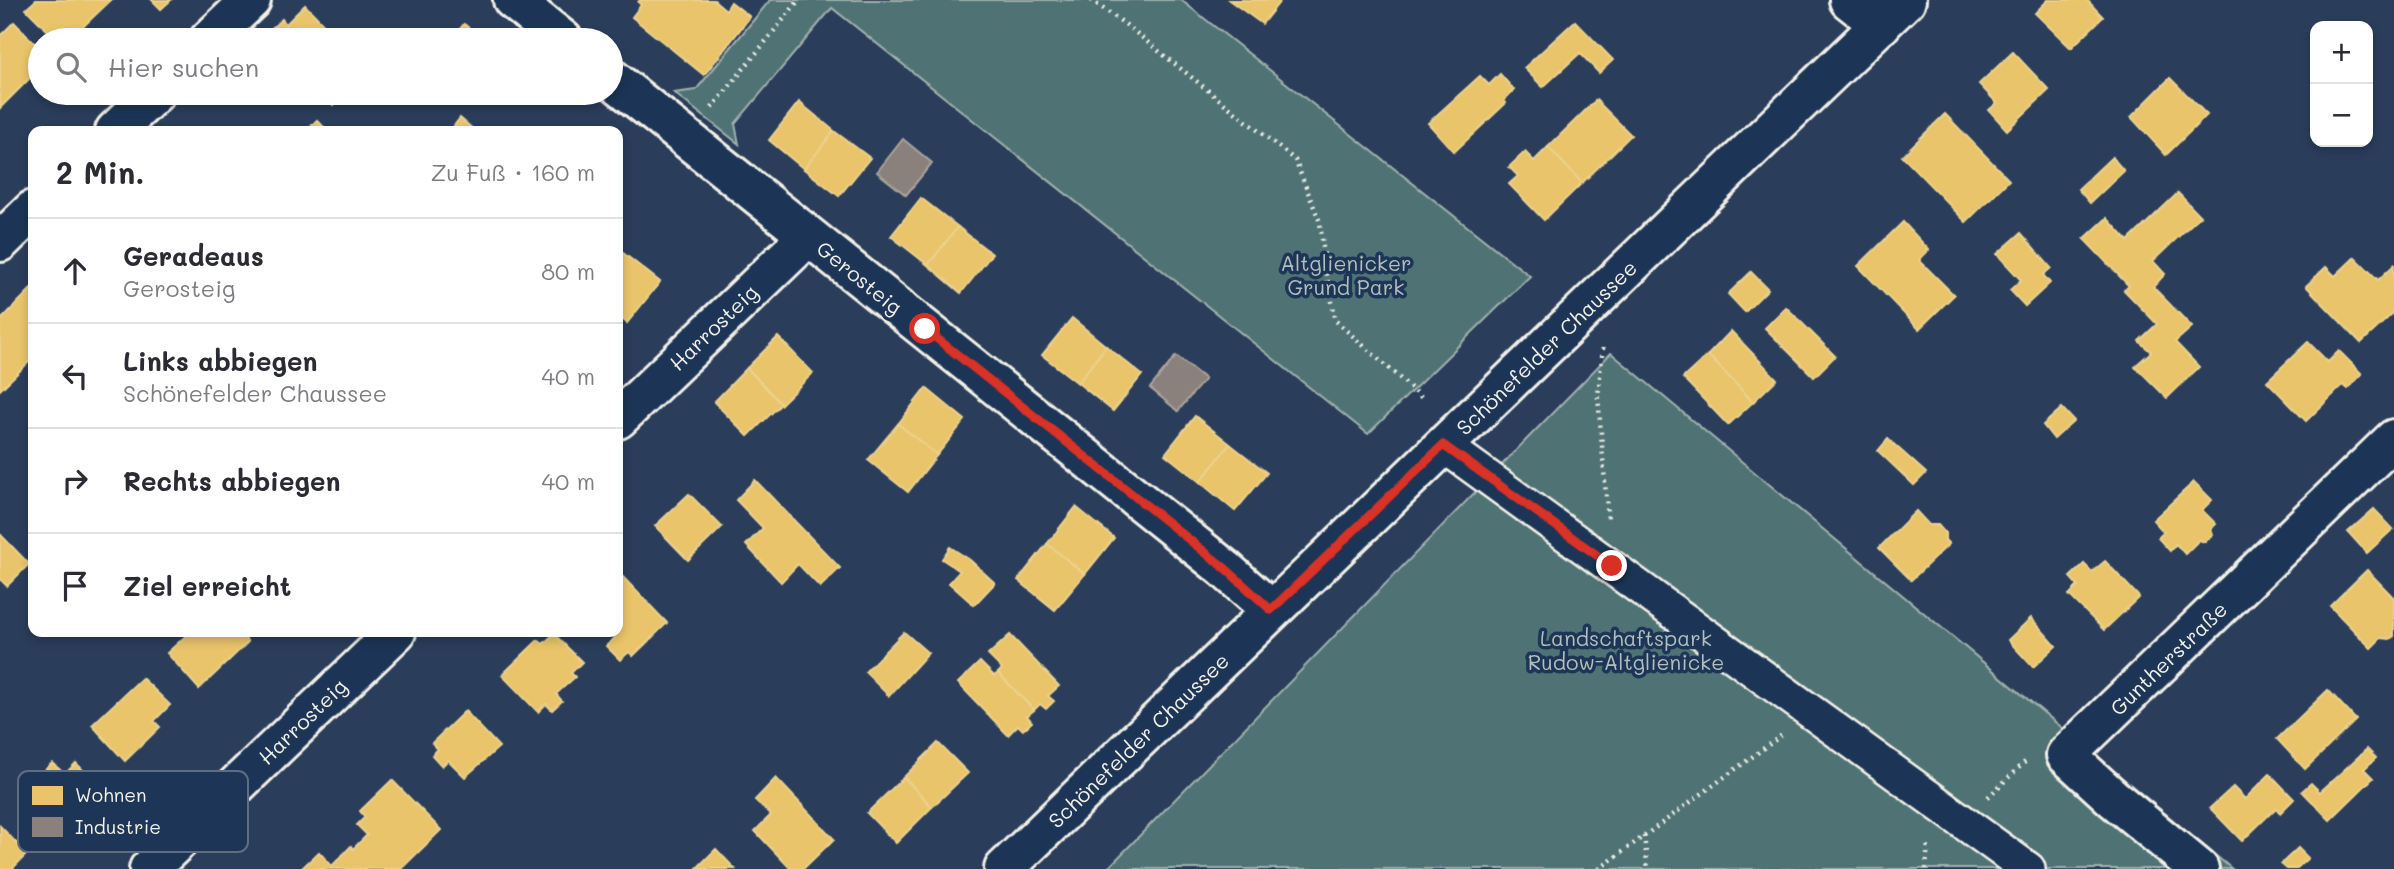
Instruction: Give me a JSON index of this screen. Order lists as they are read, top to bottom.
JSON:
{
  "streets": {
    "street": [
      "Gerosteig",
      "Harrosteig",
      "Schönefelder Chaussee",
      "Guntherstraße"
    ]
  },
  "crossings": [
    ["Gerosteig", "Harrosteig"],
    ["Gerosteig", "Schönefelder Chaussee"]
  ],
  "parks": ["Altglienicker Grund Park", "Landschaftspark Rudow-Altglienicke"],
  "legend": ["Wohnen", "Industrie"],
  "page": {
    "map_buttons": ["+", "−"],
    "search": "Hier suchen",
    "heading": ["2 Min.", "Zu Fuß · 160 m"],
    "list": [
      ["Geradeaus", "Gerosteig", "80 m"],
      ["Links abbiegen", "Schönefelder Chaussee", "40 m"],
      ["Rechts abbiegen", "40 m"],
      "Ziel erreicht"
    ]
  }
}
